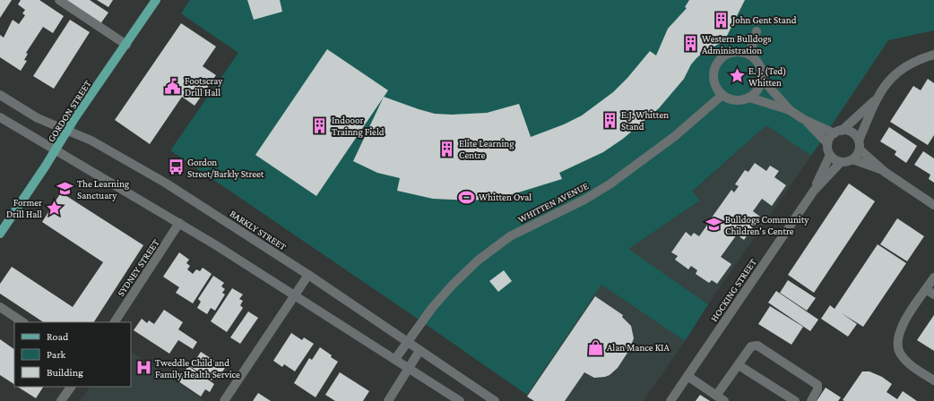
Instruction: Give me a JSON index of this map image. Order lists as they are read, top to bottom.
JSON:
{
  "streets": {
    "main road": ["GORDON STREET"],
    "street": [
      "WHITTEN AVENUE",
      "BARKLY STREET",
      "SYDNEY STREET",
      "HOCKING STREET"
    ]
  },
  "crossings": [
    ["GORDON STREET", "BARKLY STREET"],
    ["WHITTEN AVENUE", "BARKLY STREET"]
  ],
  "places": {
    "building": [
      "John Gent Stand",
      "Western Bulldogs Administration",
      "E.J. Whitten Stand",
      "Indooor Trainng Field",
      "Elite Learning Centre"
    ],
    "place": ["E. J. (Ted) Whitten", "Former Drill Hall"],
    "public building": ["Footscray Drill Hall"],
    "bus stop": ["Gordon Street/Barkly Street"],
    "school or university": ["The Learning Sanctuary", "Bulldogs Community Children's Centre"],
    "sports": ["Whitten Oval"],
    "shop": ["Alan Mance KIA"],
    "hospital": ["Tweddle Child and Family Health Service"]
  },
  "legend": ["Road", "Park", "Building"]
}
